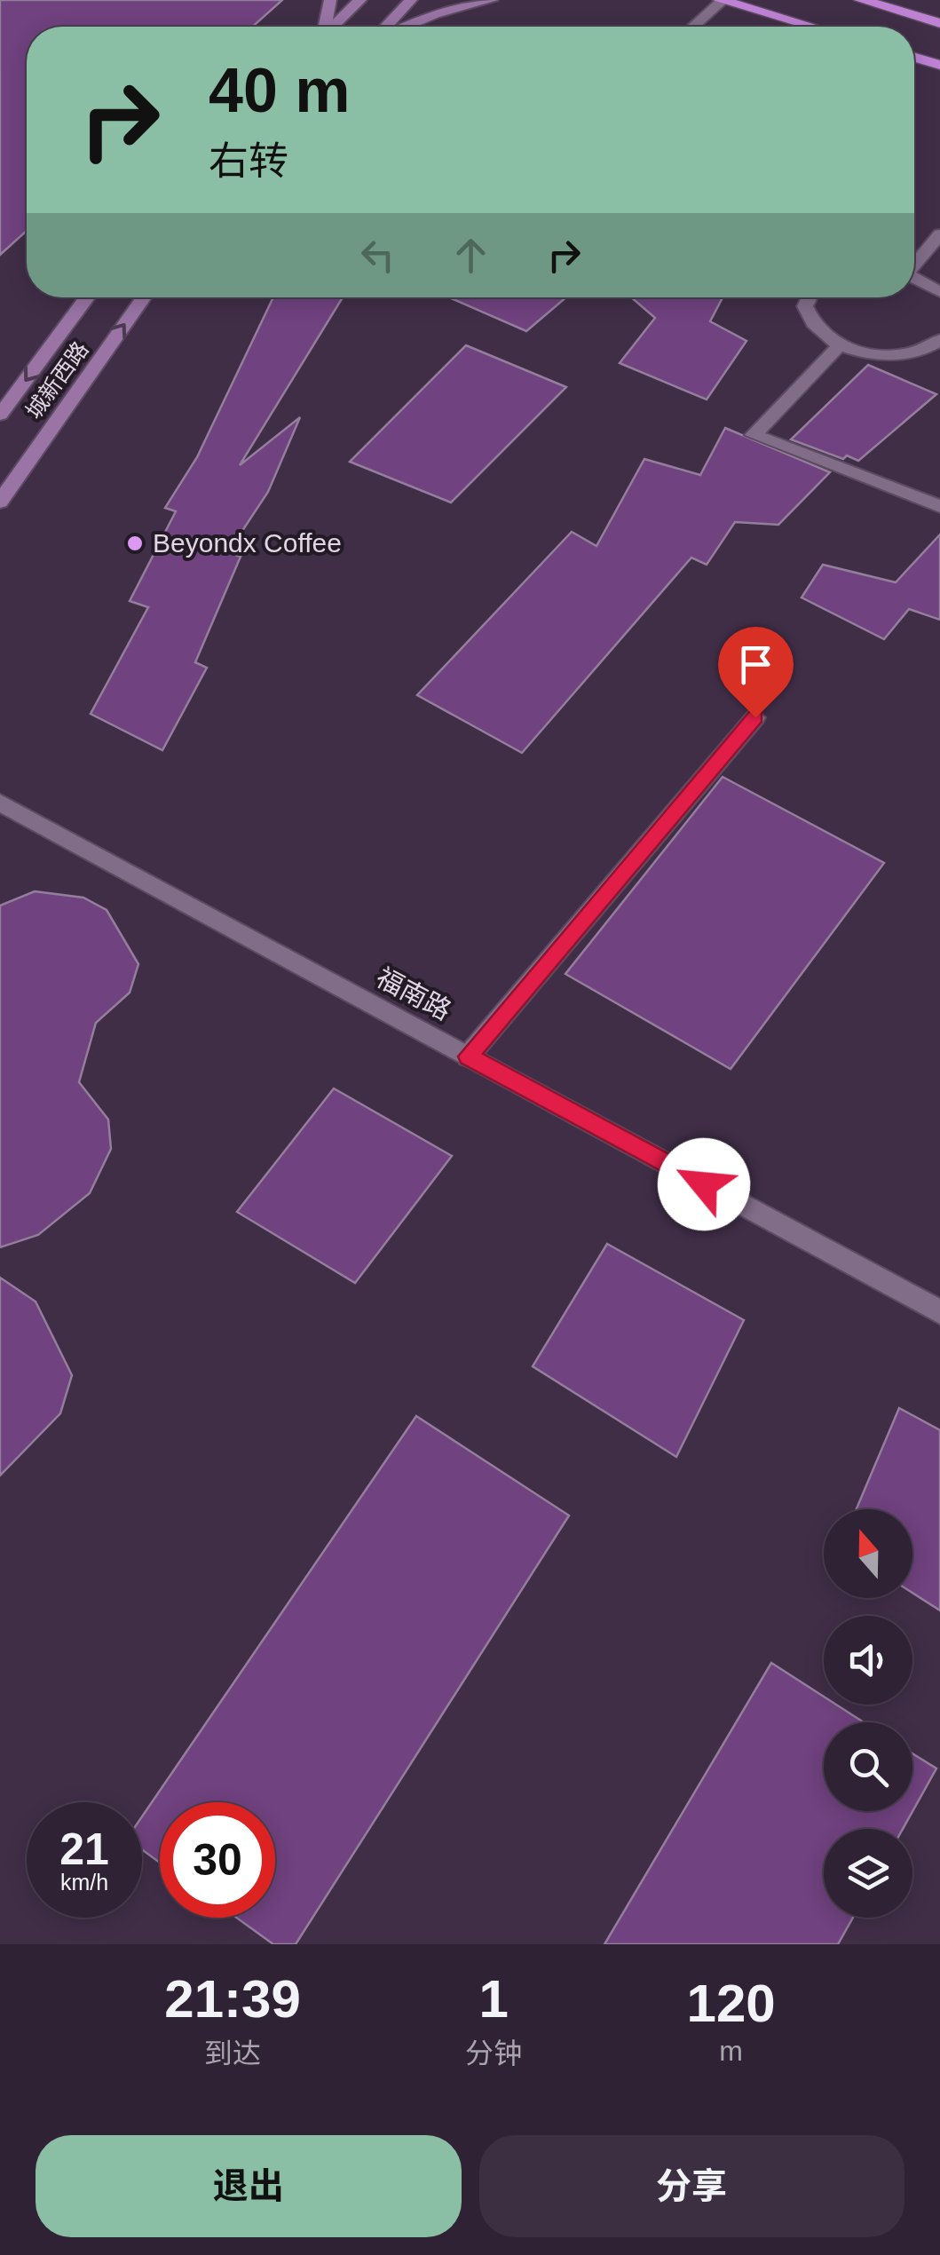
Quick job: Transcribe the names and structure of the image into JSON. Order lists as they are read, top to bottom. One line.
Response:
{"streets":{"main road":["城新西路"],"street":["福南路"]},"places":["Beyondx Coffee"],"north":"top","page":{"turn":["40 m","右转"],"speed":"21 km/h","limit":"30","eta":["21:39","到达","1","分钟","120","m"],"buttons":["退出","分享"]}}
